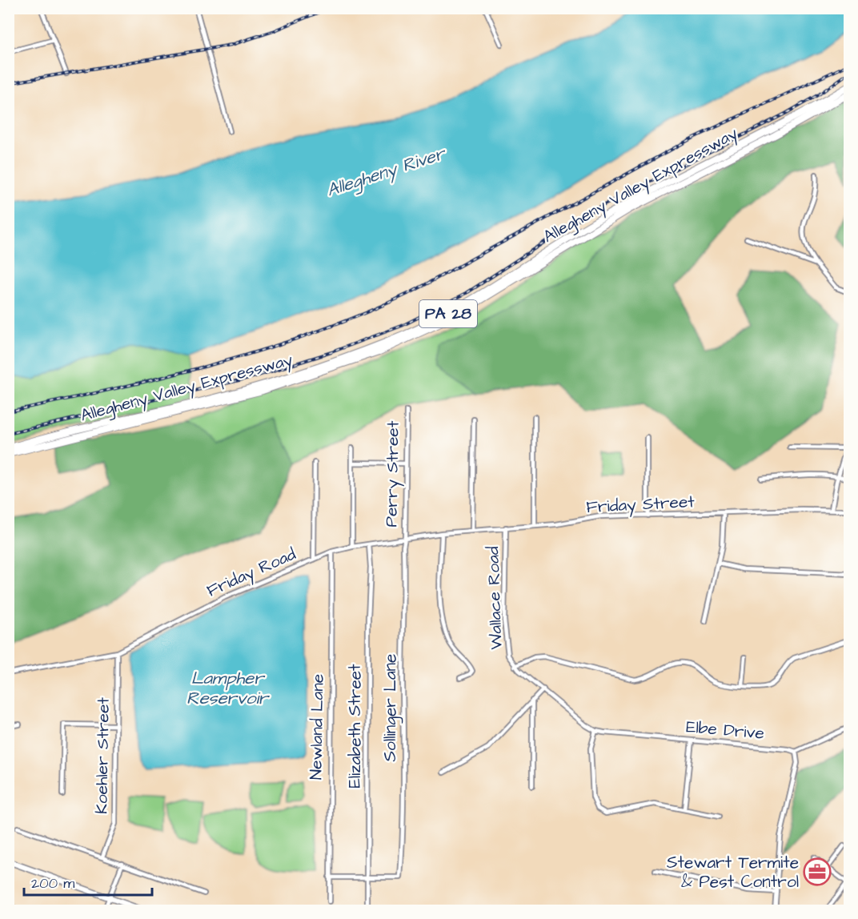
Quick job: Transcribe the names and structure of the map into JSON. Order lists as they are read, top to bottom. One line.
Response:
{"streets":{"highway":["Allegheny Valley Expressway","PA 28"],"street":["Perry Street","Friday Street","Friday Road","Wallace Road","Sollinger Lane","Elizabeth Street","Newland Lane","Elbe Drive","Koehler Street"]},"crossings":[["Perry Street","Friday Street"],["Perry Street","Friday Road"],["Perry Street","Sollinger Lane"],["Friday Street","Friday Road"],["Friday Street","Wallace Road"],["Friday Street","Sollinger Lane"],["Friday Road","Sollinger Lane"],["Friday Road","Elizabeth Street"],["Friday Road","Newland Lane"],["Friday Road","Koehler Street"],["Sollinger Lane","Elizabeth Street"]],"water":["Allegheny River","Lampher Reservoir"],"places":{"office":["Stewart Termite & Pest Control"]},"scale_bar":"200 m"}
